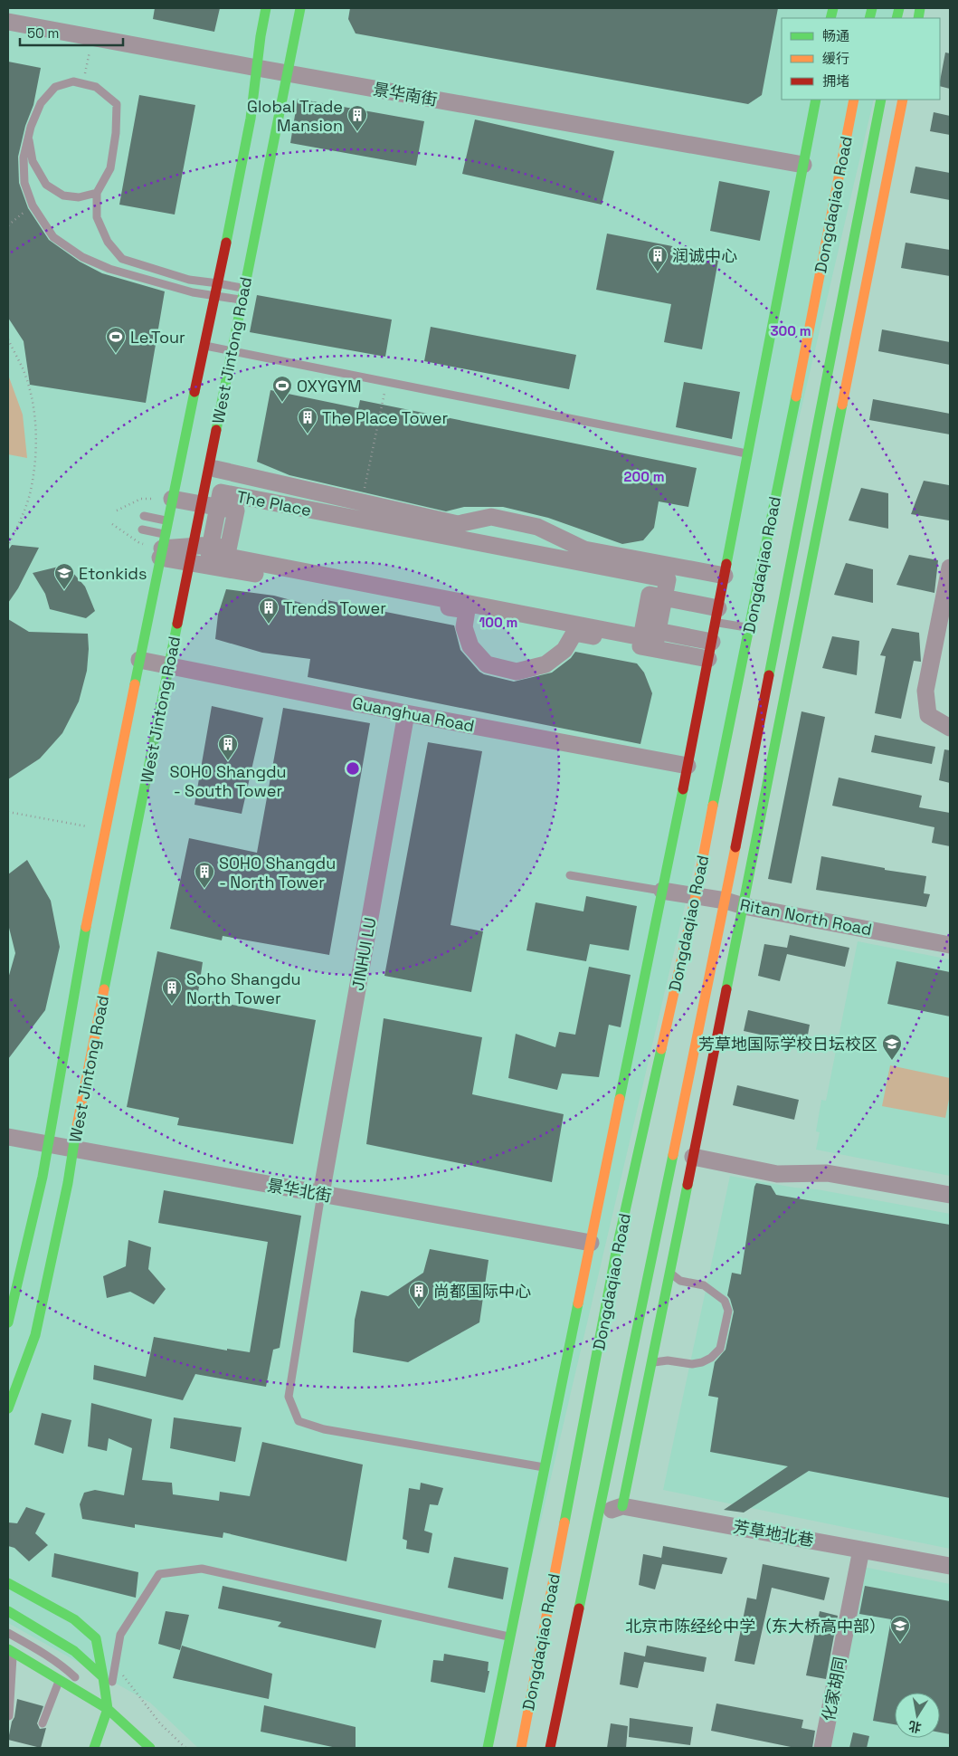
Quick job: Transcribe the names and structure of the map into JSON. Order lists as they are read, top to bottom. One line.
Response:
{"streets":{"main road":["Dongdaqiao Road","West Jintong Road"],"street":["景华南街","The Place","Guanghua Road","Ritan North Road","JINHUI LU","景华北街","芳草地北巷","化家胡同"]},"crossings":[["景华南街","West Jintong Road"],["Dongdaqiao Road","Ritan North Road"],["West Jintong Road","Guanghua Road"],["West Jintong Road","景华北街"],["Guanghua Road","JINHUI LU"],["JINHUI LU","景华北街"],["芳草地北巷","化家胡同"]],"places":{"building":["Global Trade Mansion","润诚中心","The Place Tower","Trends Tower","SOHO Shangdu - South Tower","SOHO Shangdu - North Tower","Soho Shangdu North Tower","尚都国际中心"],"sports":["Le.Tour","OXYGYM"],"school or university":["Etonkids","芳草地国际学校日坛校区","北京市陈经纶中学（东大桥高中部）"]},"legend":["畅通","缓行","拥堵"],"scale_bar":"50 m","north":"bottom","rings":["300 m","200 m","100 m"]}
